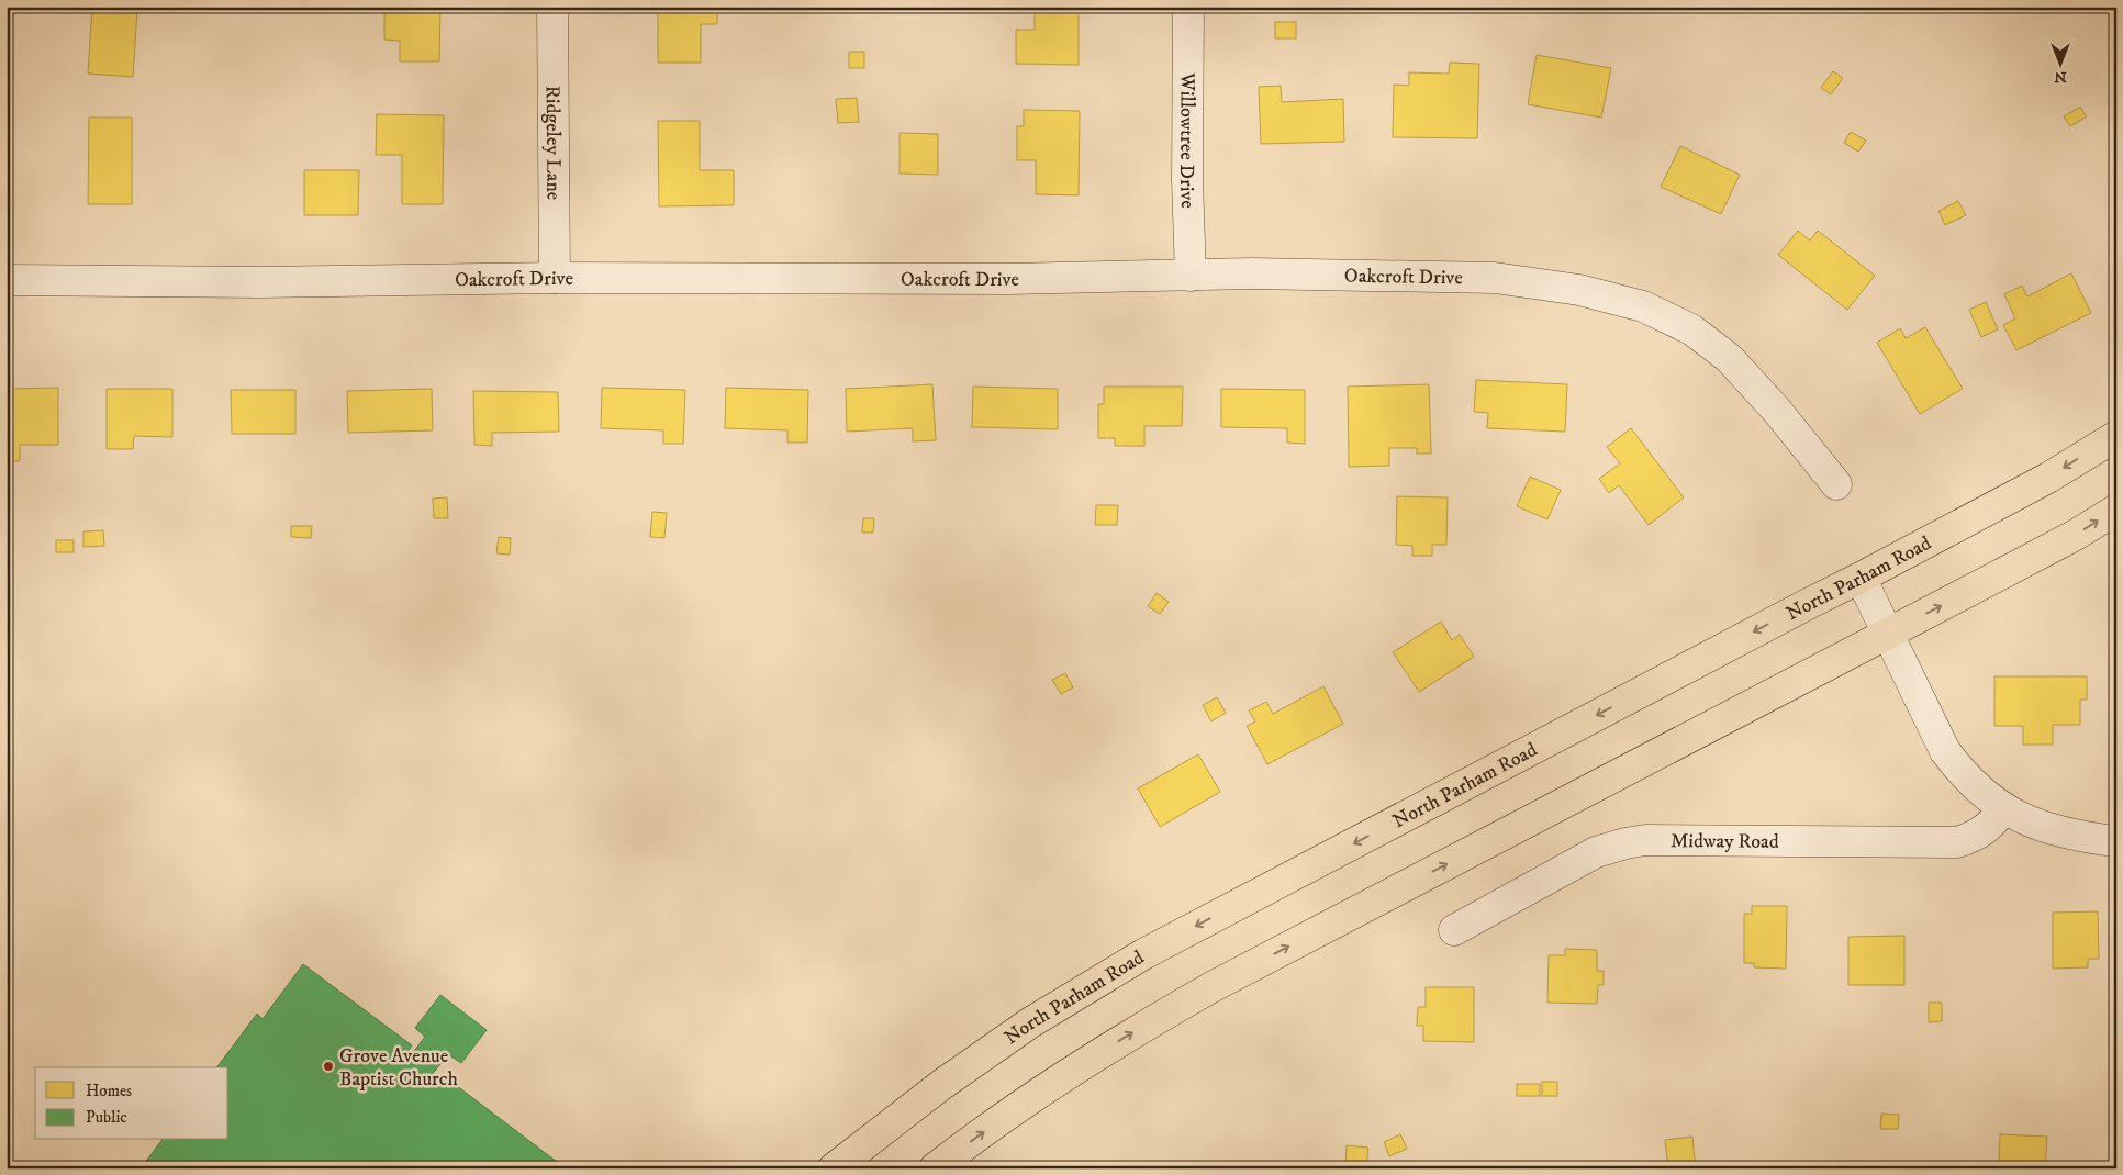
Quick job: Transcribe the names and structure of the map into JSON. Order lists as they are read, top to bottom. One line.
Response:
{"streets":{"highway":["North Parham Road"],"street":["Willowtree Drive","Ridgeley Lane","Oakcroft Drive","Midway Road"]},"crossings":[["Willowtree Drive","Oakcroft Drive"],["Ridgeley Lane","Oakcroft Drive"]],"places":["Grove Avenue Baptist Church"],"legend":["Homes","Public"],"north":"bottom"}
